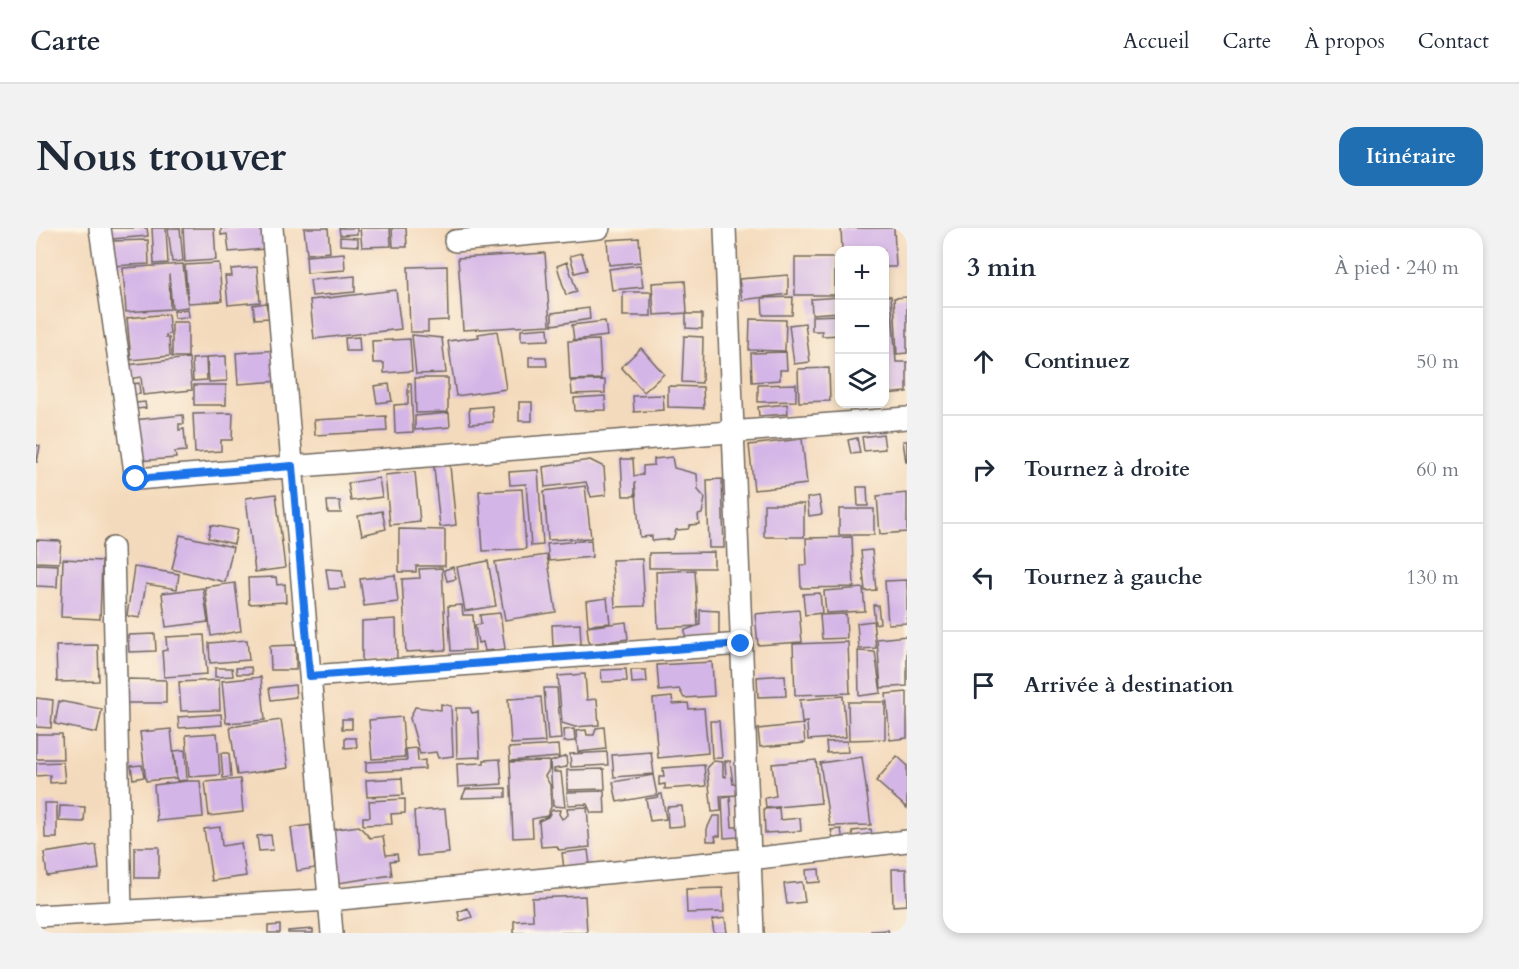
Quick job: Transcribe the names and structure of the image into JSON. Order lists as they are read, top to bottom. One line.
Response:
{"page":{"header":"Carte","nav":["Accueil","Carte","À propos","Contact"],"buttons":"Itinéraire","title":"Nous trouver","heading":["3 min","À pied · 240 m"],"map_buttons":["+","−"],"list":[["Continuez","50 m"],["Tournez à droite","60 m"],["Tournez à gauche","130 m"],"Arrivée à destination"]}}
